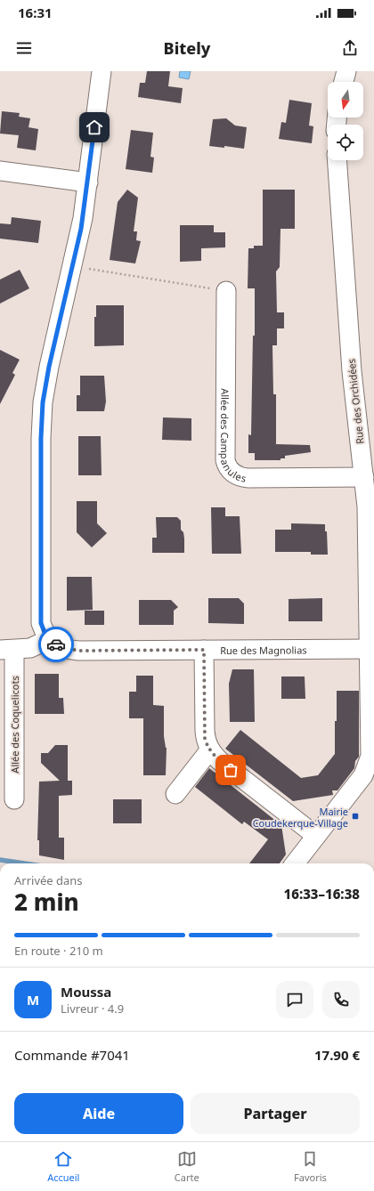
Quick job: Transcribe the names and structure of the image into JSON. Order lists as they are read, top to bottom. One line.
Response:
{"streets":{"street":["Rue des Orchidées","Allée des Campanules","Rue des Magnolias","Allée des Coquelicots"]},"crossings":[["Rue des Orchidées","Allée des Campanules"],["Rue des Orchidées","Rue des Magnolias"]],"places":{"transit":["Mairie Coudekerque-Village"]},"north":"bottom","page":{"status":"16:31","header":"Bitely","heading":["2 min","Arrivée dans","16:33–16:38"],"panel":["Moussa","Livreur · 4.9","Commande #7041","17.90 €"],"bar":"En route · 210 m","round":"M","buttons":["Aide","Partager"],"tabs":["Accueil","Carte","Favoris"]}}
